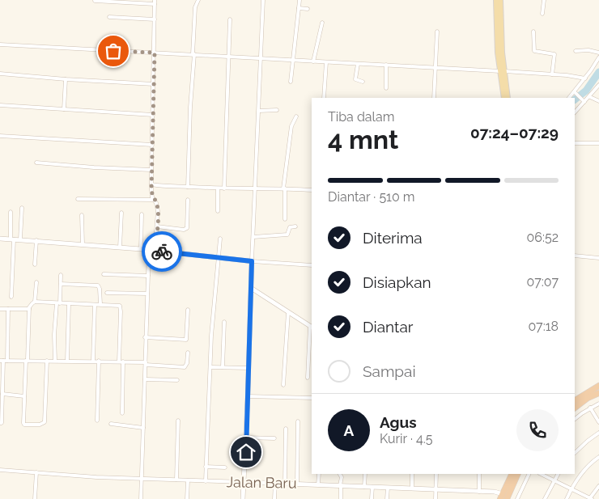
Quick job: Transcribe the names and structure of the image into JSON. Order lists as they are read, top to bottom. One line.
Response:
{"streets":{"street":["Jalan Baru"]},"page":{"heading":["4 mnt","Tiba dalam","07:24–07:29"],"panel":["Agus","Kurir · 4.5"],"bar":"Diantar · 510 m","list":[["Diterima","06:52"],["Disiapkan","07:07"],["Diantar","07:18"],"Sampai"],"round":"A"}}
